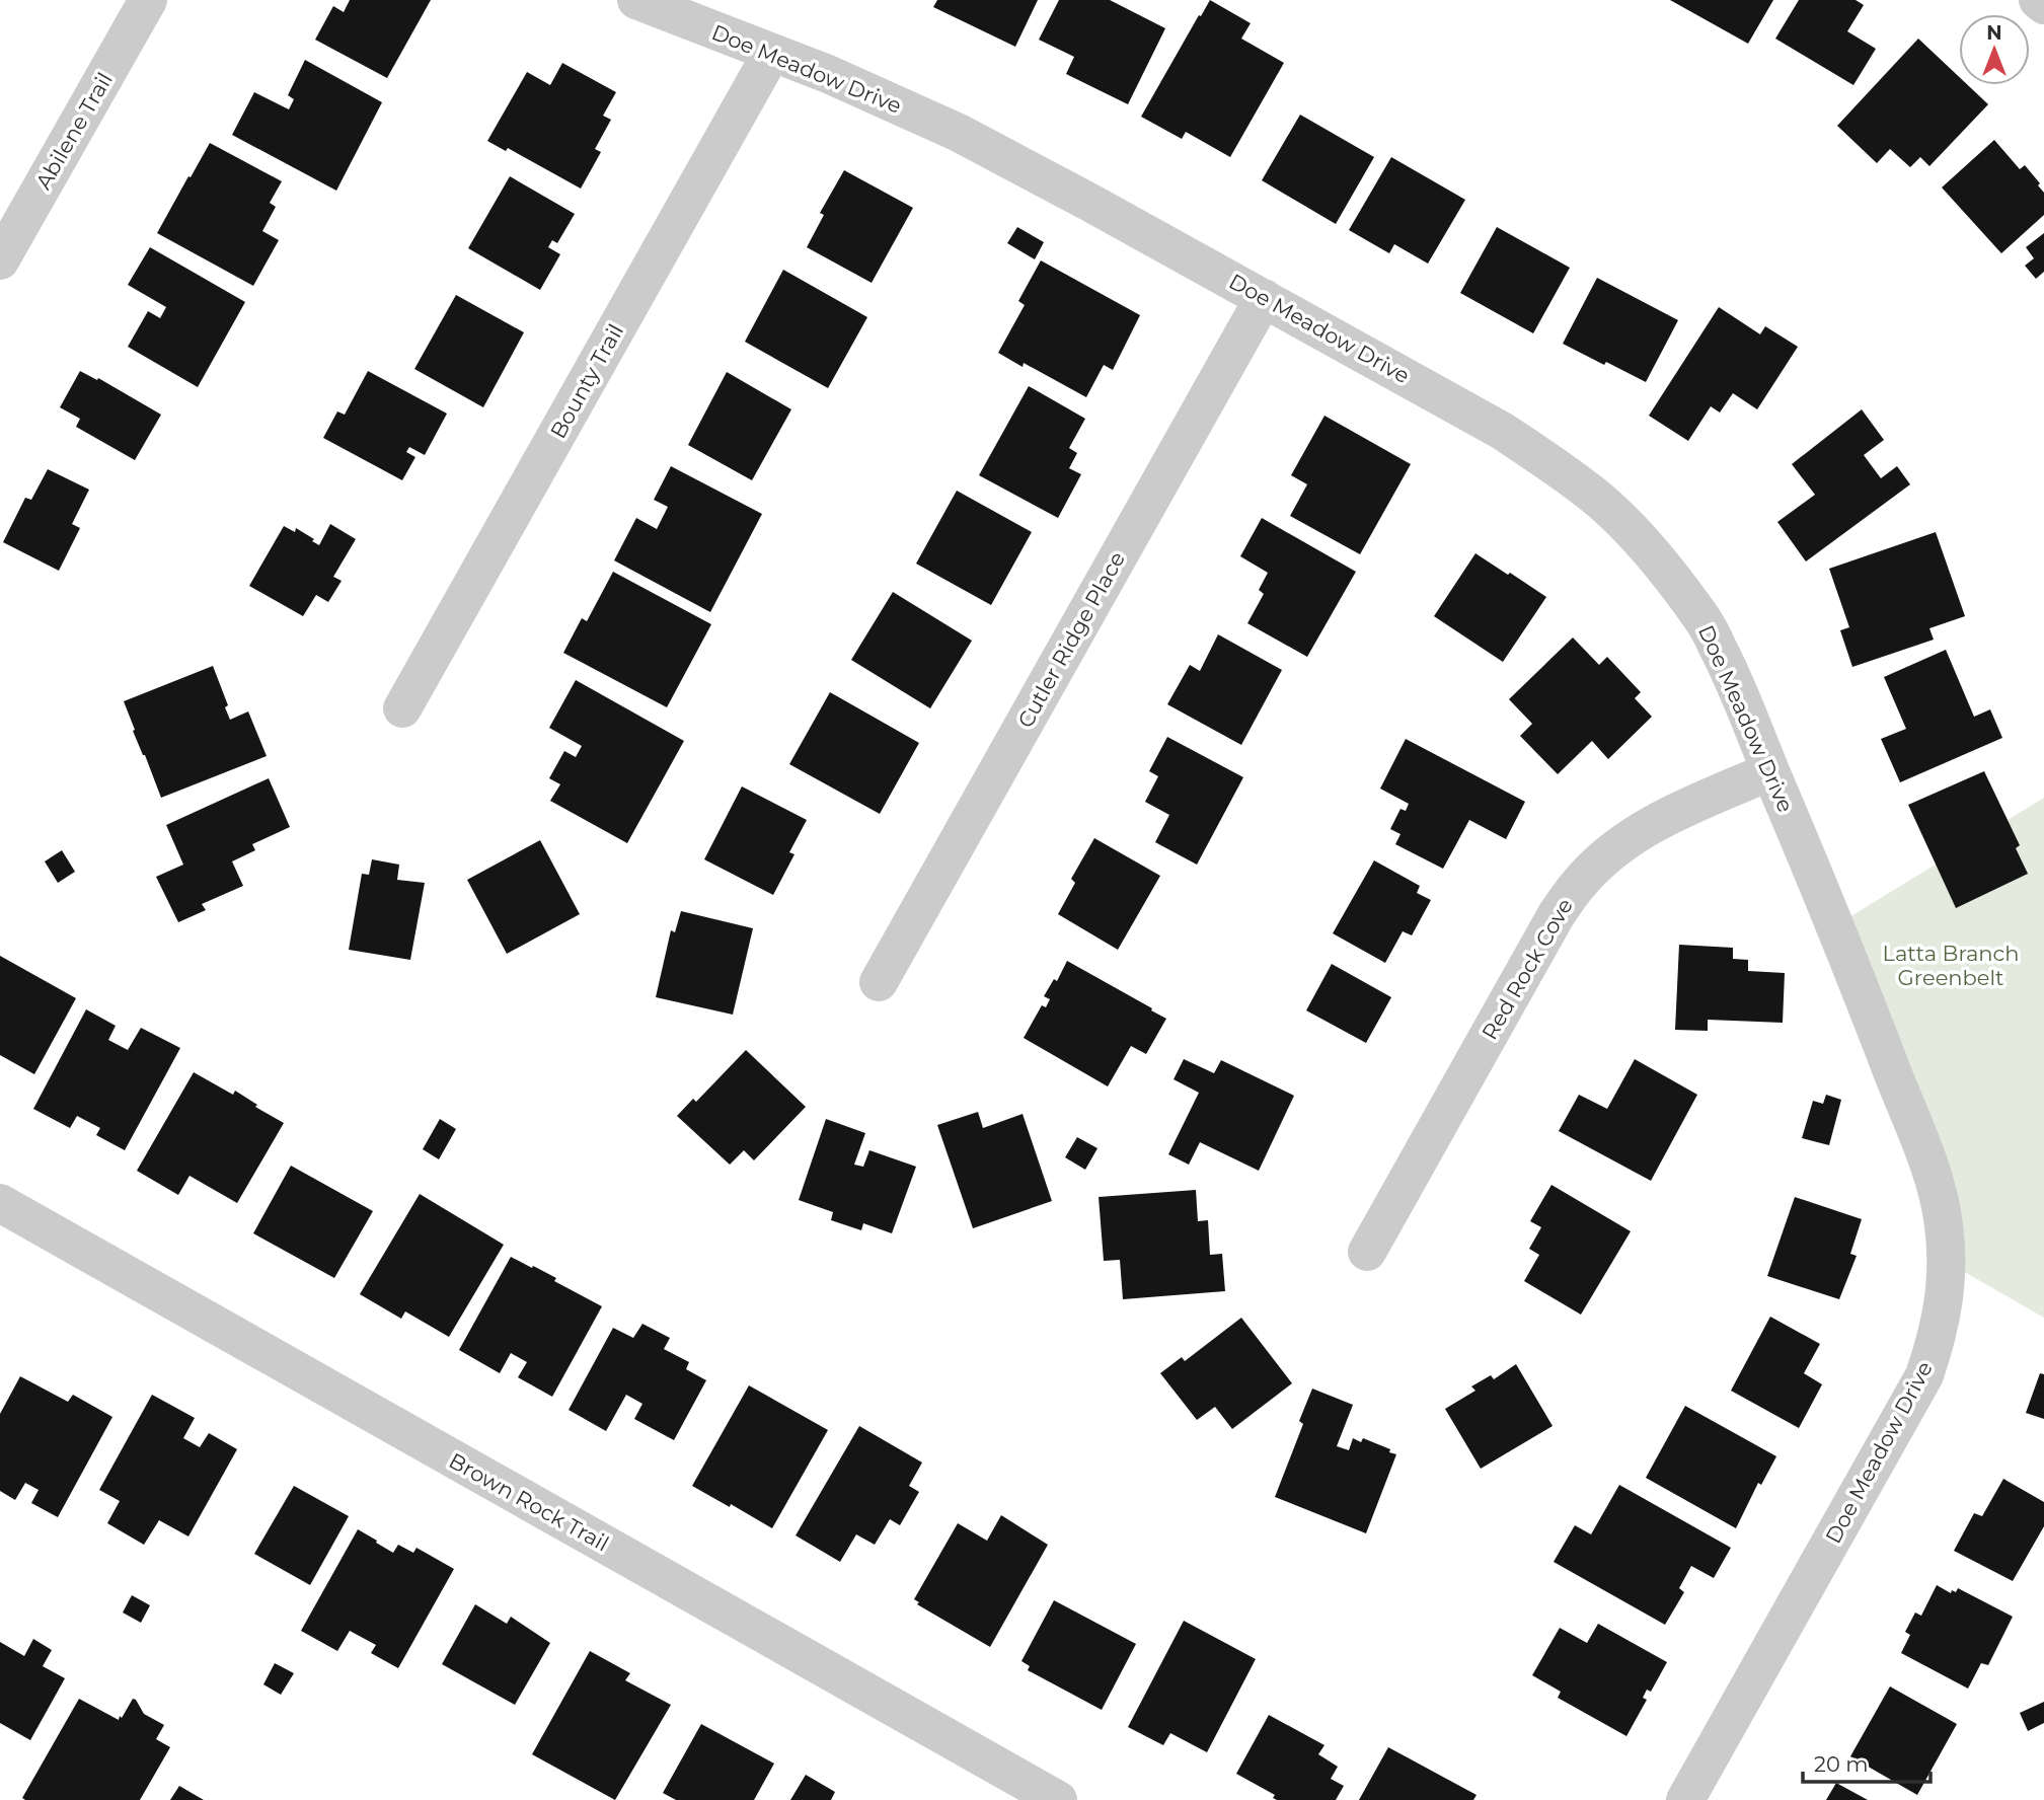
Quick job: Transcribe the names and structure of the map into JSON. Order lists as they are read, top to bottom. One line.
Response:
{"streets":{"street":["Doe Meadow Drive","Abilene Trail","Bounty Trail","Cutler Ridge Place","Red Rock Cove","Brown Rock Trail"]},"crossings":[["Doe Meadow Drive","Bounty Trail"],["Doe Meadow Drive","Cutler Ridge Place"],["Doe Meadow Drive","Red Rock Cove"]],"parks":["Latta Branch Greenbelt"],"scale_bar":"20 m","north":"top"}
